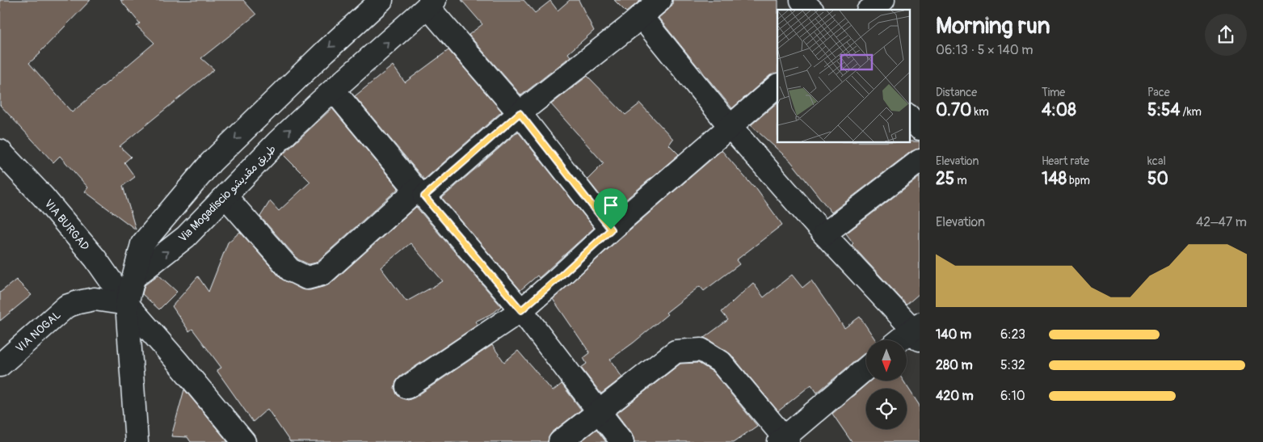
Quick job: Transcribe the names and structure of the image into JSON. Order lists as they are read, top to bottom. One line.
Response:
{"streets":{"main road":["Via Mogadiscio طريق مقديشو","VIA BURGAD","VIA NOGAL"]},"crossings":[["VIA BURGAD","VIA NOGAL"]],"north":"bottom","page":{"heading":["Morning run","06:13 · 5 × 140 m"],"stats":[["Distance","0.70 km"],["Time","4:08"],["Pace","5:54 /km"],["Elevation","25 m"],["Heart rate","148 bpm"],["kcal","50"]],"chart":["Elevation","42–47 m"],"list":[{"name":"140 m","note":"6:23"},{"name":"280 m","note":"5:32"},{"name":"420 m","note":"6:10"}]}}
